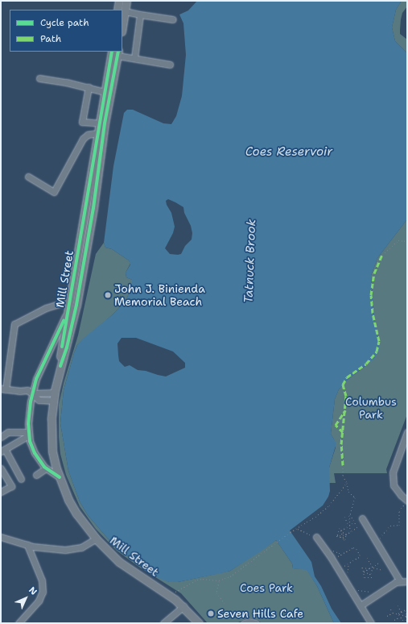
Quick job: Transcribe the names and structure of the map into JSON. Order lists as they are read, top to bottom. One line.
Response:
{"streets":{"main road":["Mill Street"]},"water":["Coes Reservoir","Tatnuck Brook"],"parks":["Columbus Park","Coes Park"],"places":["John J. Binienda Memorial Beach","Seven Hills Cafe"],"legend":["Cycle path","Path"],"north":"top right"}
